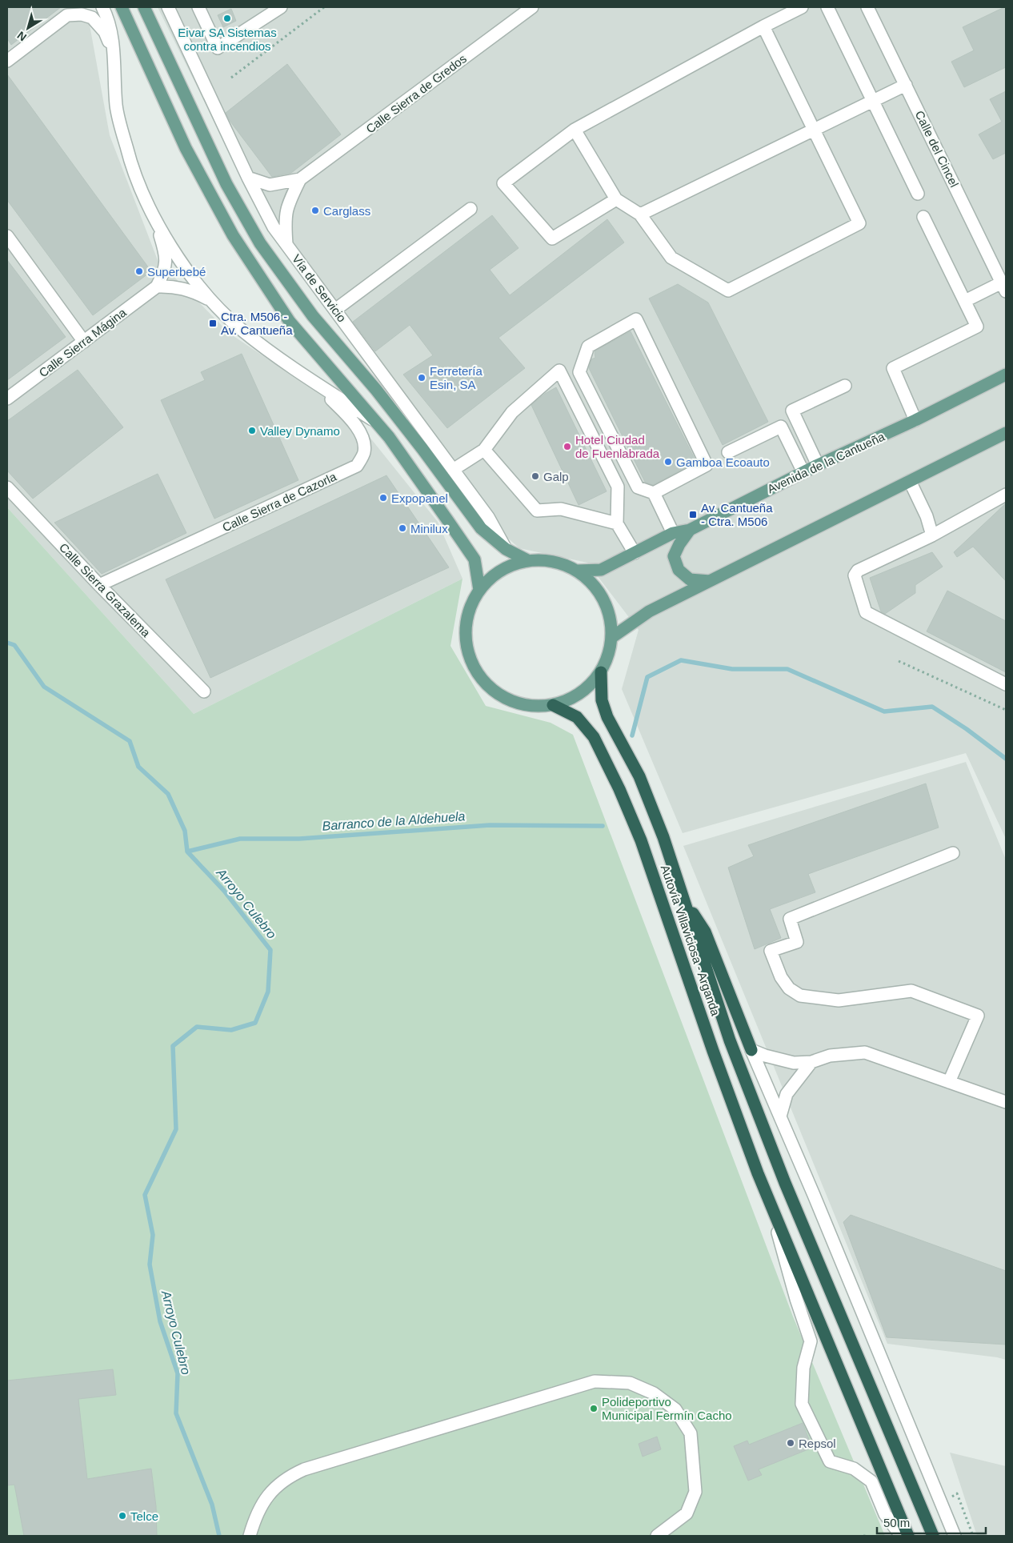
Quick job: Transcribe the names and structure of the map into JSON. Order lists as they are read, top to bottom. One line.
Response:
{"streets":{"highway":["Autovía Villaviciosa - Arganda"],"main road":["Avenida de la Cantueña"],"street":["Calle Sierra de Gredos","Calle del Cincel","Vía de Servicio","Calle Sierra Mágina","Calle Sierra de Cazorla","Calle Sierra Grazalema"]},"crossings":[["Calle Sierra de Gredos","Vía de Servicio"],["Calle Sierra de Cazorla","Calle Sierra Grazalema"]],"water":["Barranco de la Aldehuela","Arroyo Culebro"],"places":{"other":["Eivar SA Sistemas contra incendios","Carglass","Superbebé","Ferretería Esin, SA","Valley Dynamo","Hotel Ciudad de Fuenlabrada","Gamboa Ecoauto","Galp","Expopanel","Minilux","Polideportivo Municipal Fermín Cacho","Repsol","Telce"],"transit":["Ctra. M506 - Av. Cantueña","Av. Cantueña - Ctra. M506"]},"scale_bar":"50 m","north":"bottom left"}
